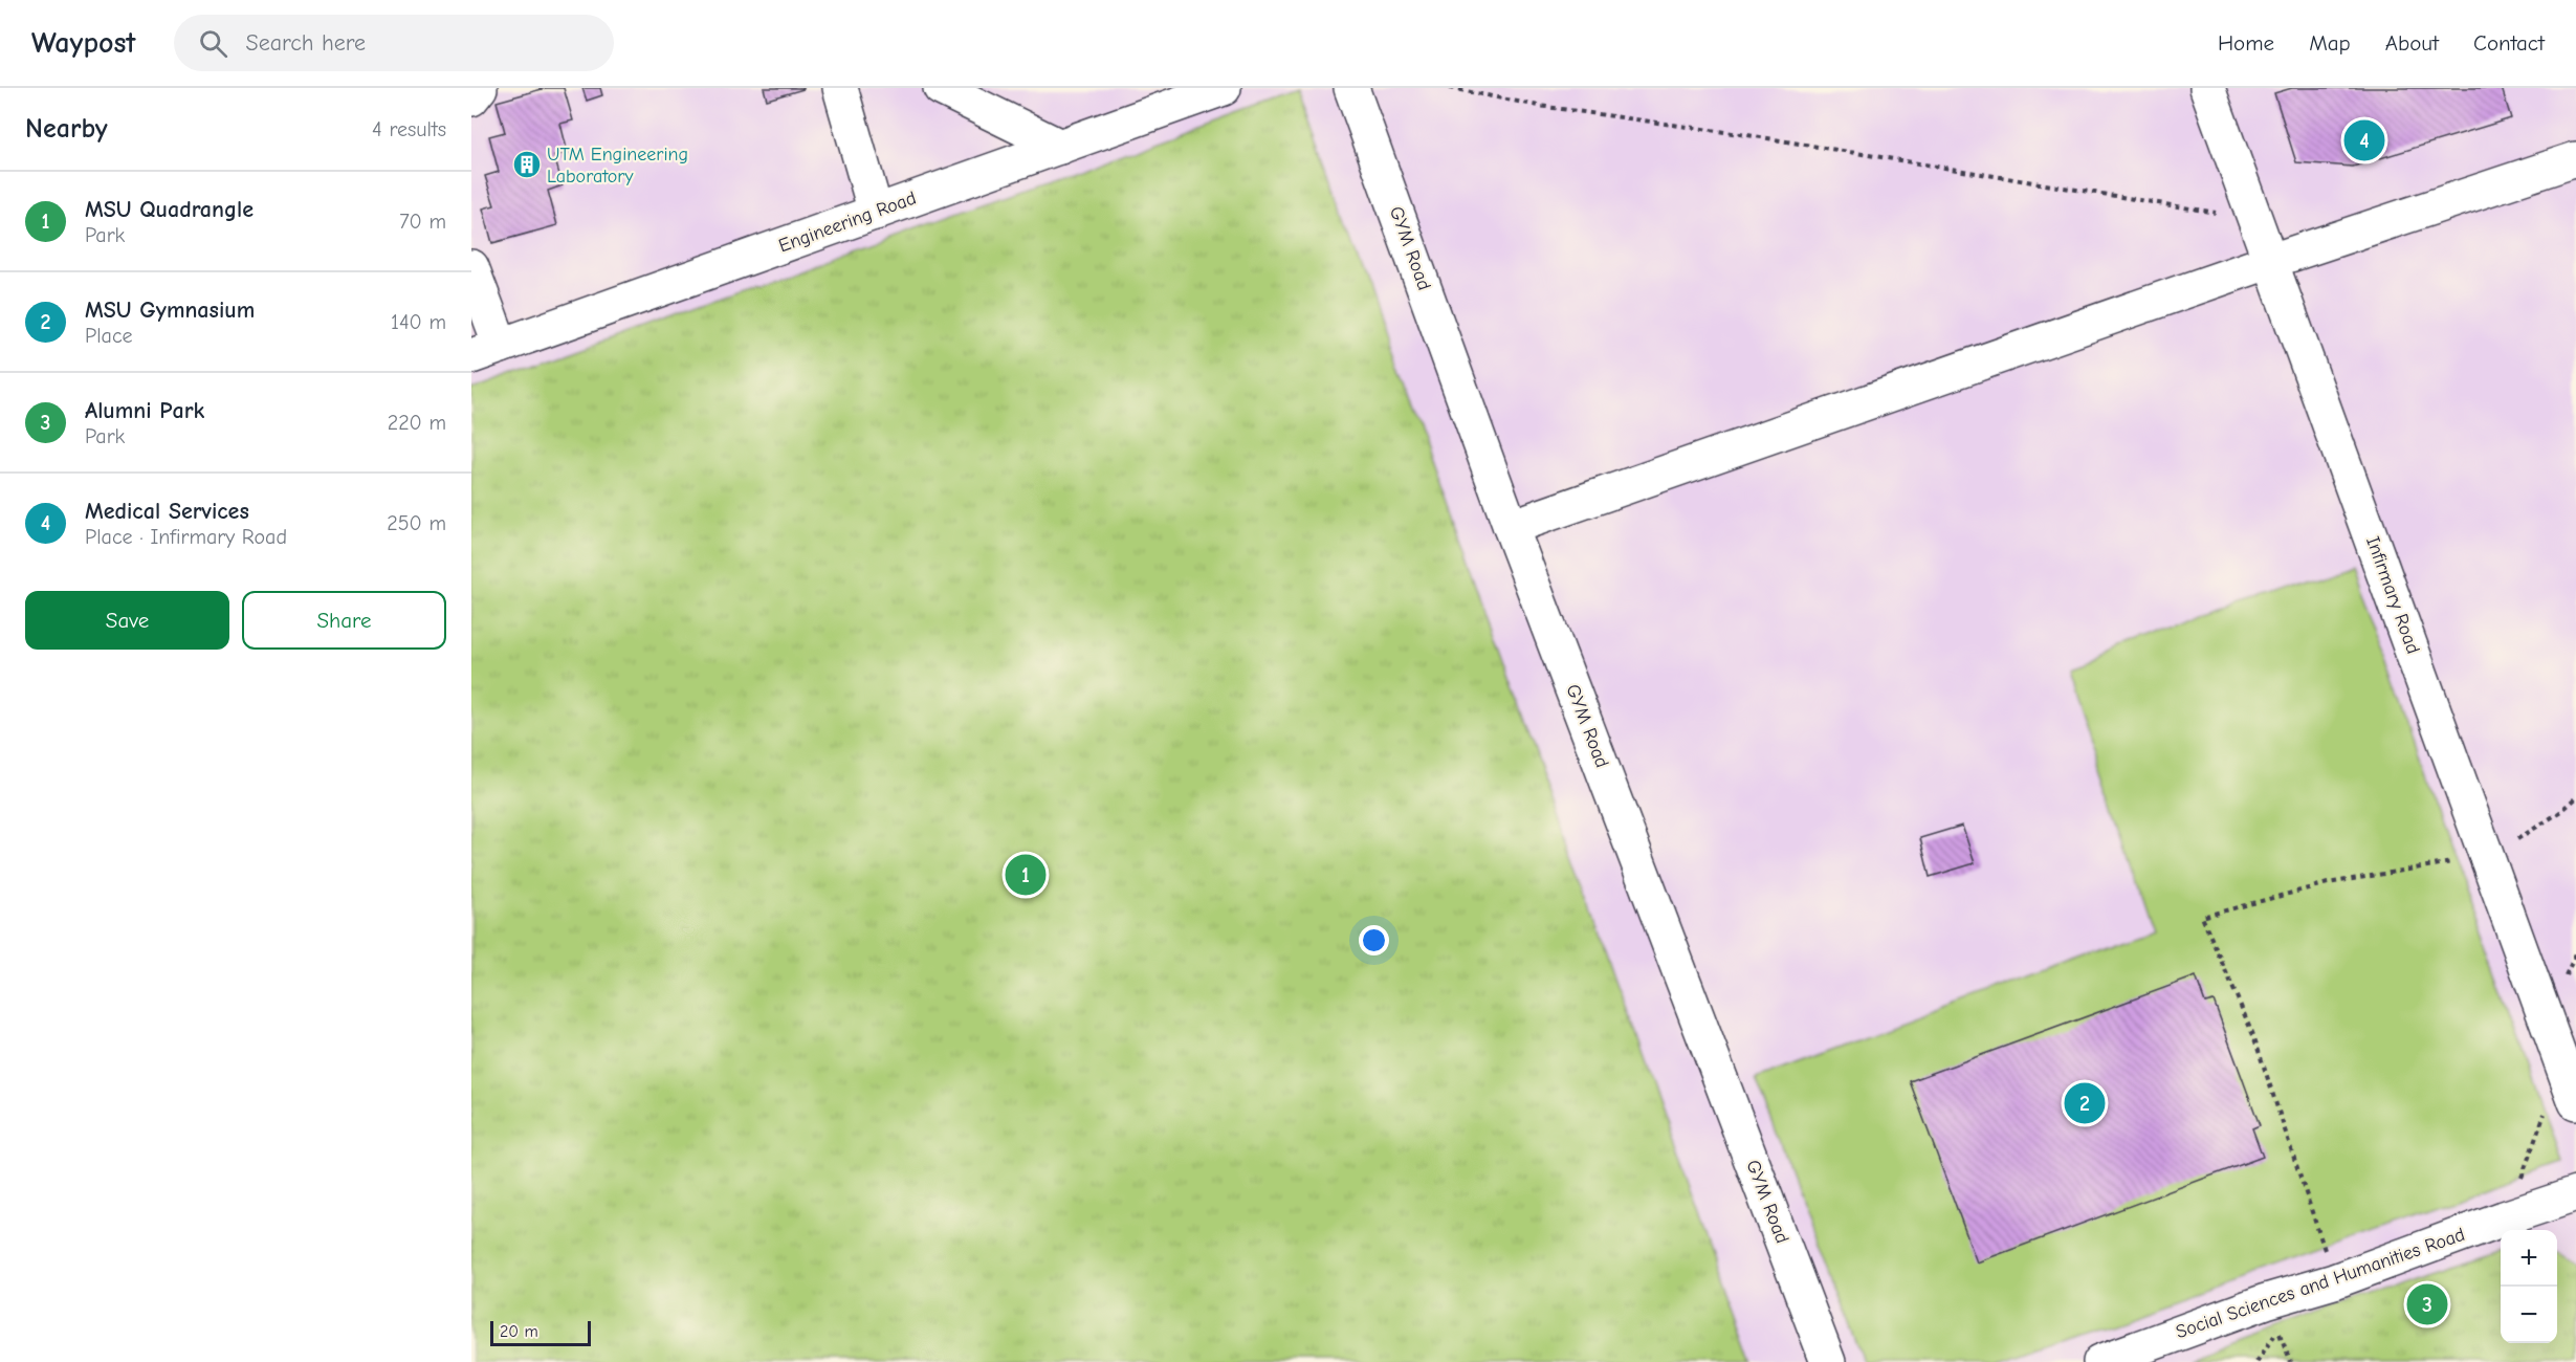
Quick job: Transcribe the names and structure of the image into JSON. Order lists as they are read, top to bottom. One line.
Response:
{"streets":{"street":["Engineering Road","GYM Road","Infirmary Road","Social Sciences and Humanities Road"]},"places":{"building":["UTM Engineering Laboratory"]},"scale_bar":"20 m","page":{"header":"Waypost","search":"Search here","nav":["Home","Map","About","Contact"],"heading":["Nearby","4 results"],"pins":["4","1","2","3"],"list":[{"mark":"1","name":"MSU Quadrangle","note":"Park","value":"70 m"},{"mark":"2","name":"MSU Gymnasium","note":"Place","value":"140 m"},{"mark":"3","name":"Alumni Park","note":"Park","value":"220 m"},{"mark":"4","name":"Medical Services","note":"Place · Infirmary Road","value":"250 m"}],"buttons":["Save","Share"],"map_buttons":["+","−"],"scale":"20 m"}}
